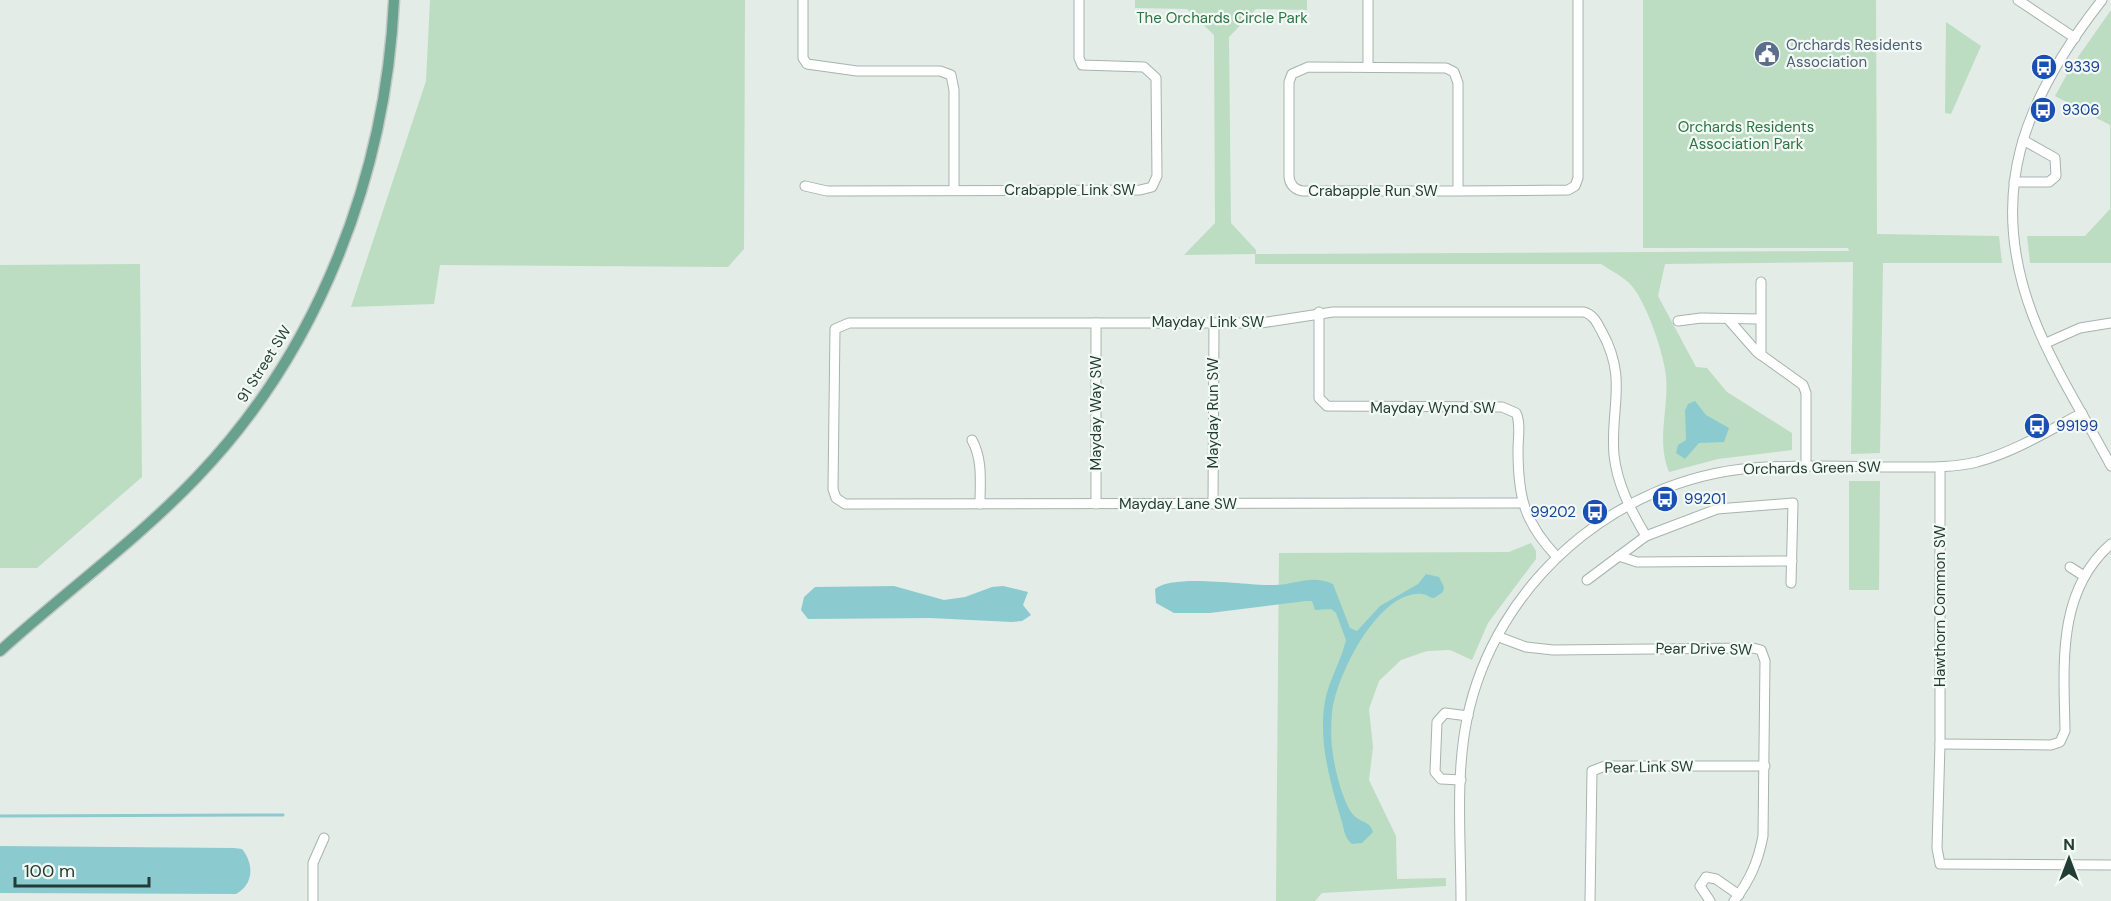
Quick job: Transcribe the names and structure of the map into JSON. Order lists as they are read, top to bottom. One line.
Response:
{"streets":{"main road":["91 Street SW"],"street":["Crabapple Link SW","Crabapple Run SW","Mayday Link SW","Mayday Wynd SW","Mayday Way SW","Mayday Run SW","Orchards Green SW","Mayday Lane SW","Hawthorn Common SW","Pear Drive SW","Pear Link SW"]},"crossings":[["Mayday Link SW","Mayday Wynd SW"],["Mayday Link SW","Mayday Way SW"],["Mayday Link SW","Mayday Run SW"],["Mayday Link SW","Orchards Green SW"],["Mayday Link SW","Mayday Lane SW"],["Mayday Wynd SW","Orchards Green SW"],["Mayday Wynd SW","Mayday Lane SW"],["Mayday Way SW","Mayday Lane SW"],["Mayday Run SW","Mayday Lane SW"],["Orchards Green SW","Hawthorn Common SW"],["Orchards Green SW","Pear Drive SW"],["Pear Drive SW","Pear Link SW"]],"parks":["The Orchards Circle Park","Orchards Residents Association Park"],"places":{"public building":["Orchards Residents Association"],"bus stop":["9339","9306","99199","99201","99202"]},"scale_bar":"100 m","north":"top"}
